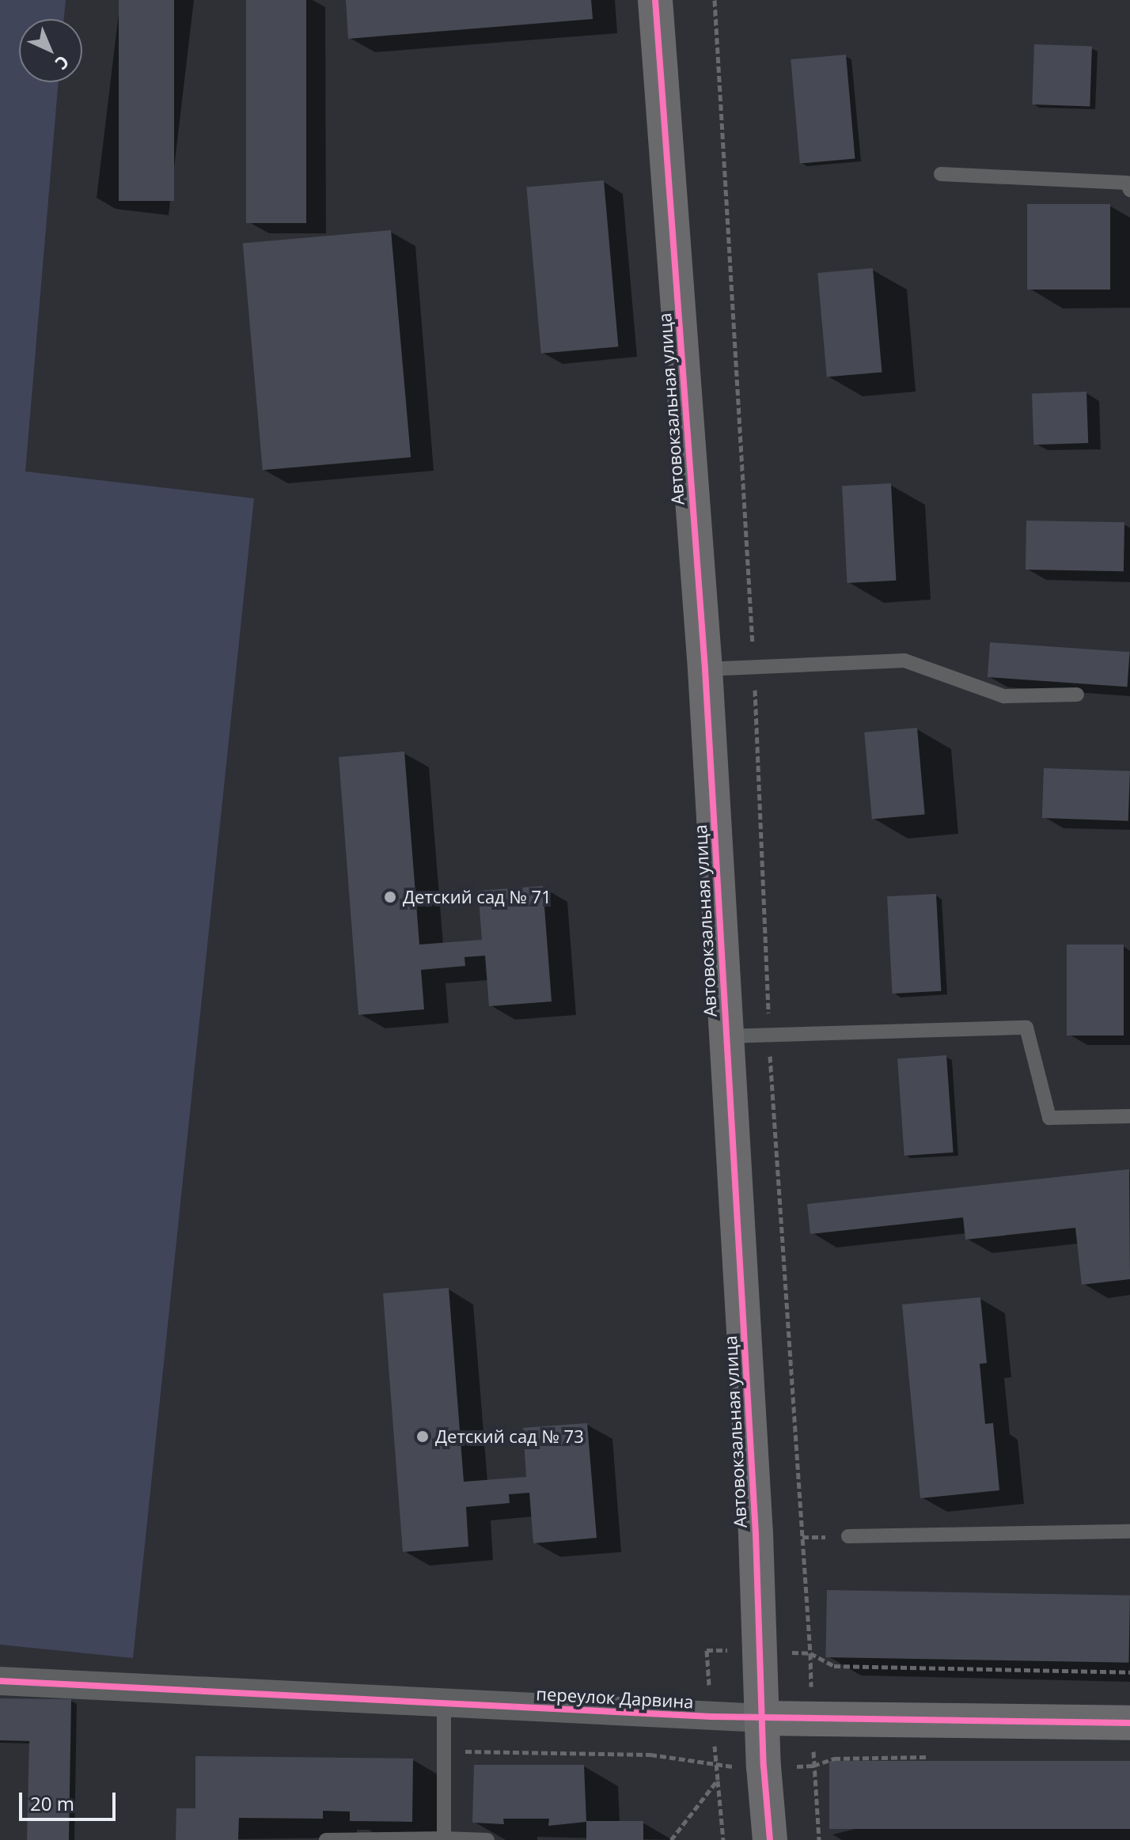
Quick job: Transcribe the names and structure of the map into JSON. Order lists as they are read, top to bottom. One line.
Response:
{"streets":{"street":["Автовокзальная улица","переулок Дарвина"]},"crossings":[["Автовокзальная улица","переулок Дарвина"]],"places":["Детский сад № 71","Детский сад № 73"],"scale_bar":"20 m","north":"bottom right"}
